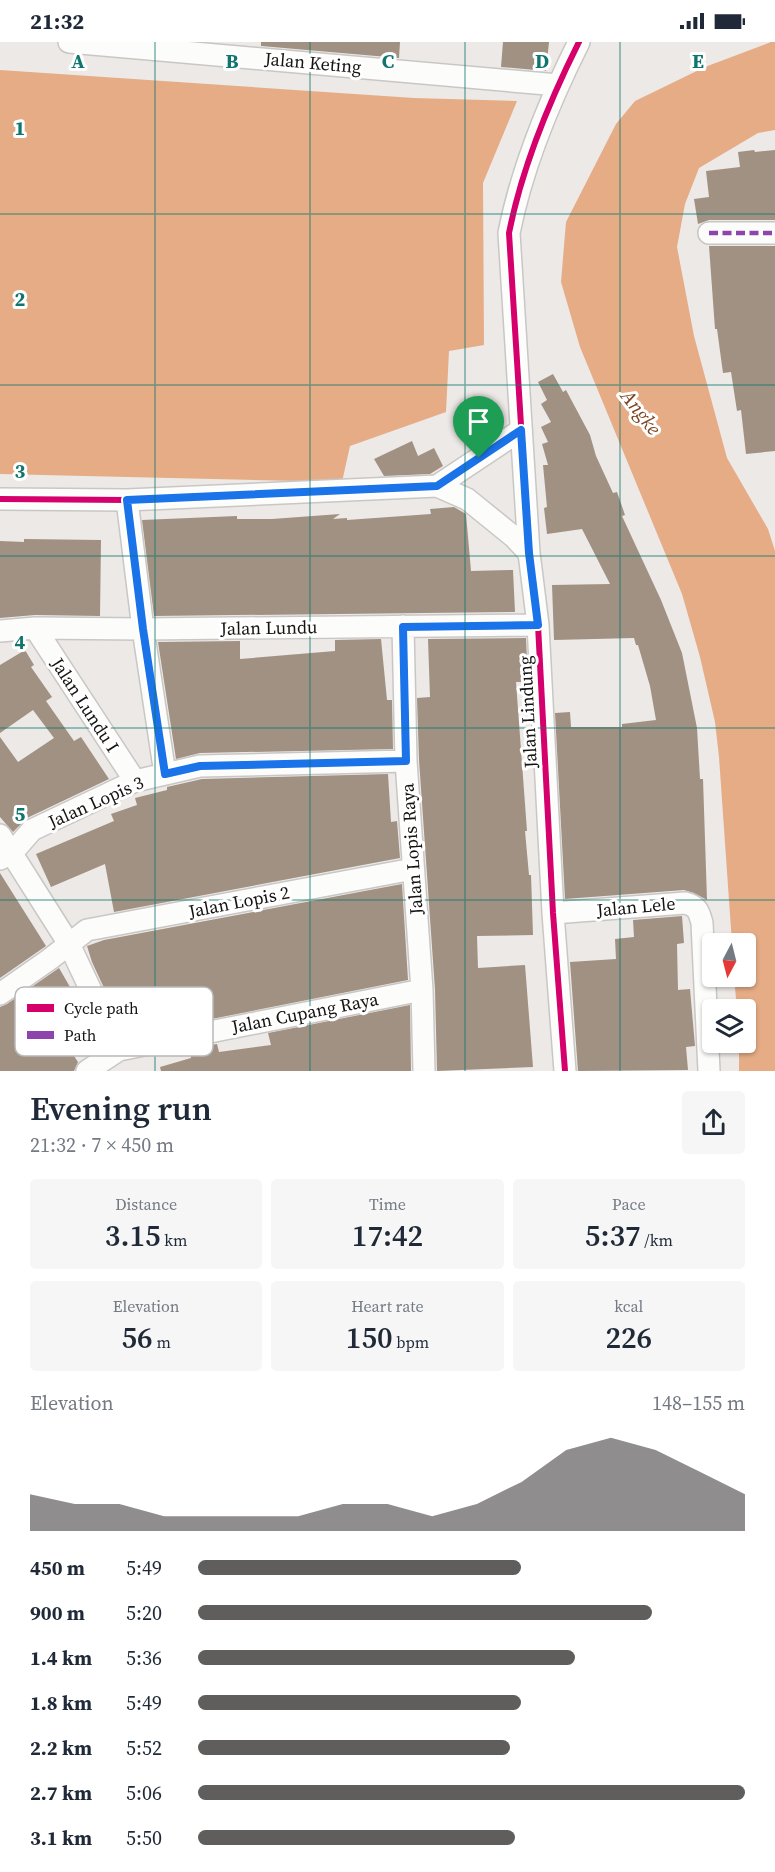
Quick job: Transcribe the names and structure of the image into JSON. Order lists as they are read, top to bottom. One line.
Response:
{"streets":{"street":["Jalan Keting","Jalan Lundu","Jalan Lundu I","Jalan Lindung","Jalan Lopis 3","Jalan Lopis Raya","Jalan Lopis 2","Jalan Lele","Jalan Cupang Raya"]},"crossings":[["Jalan Keting","Jalan Lindung"],["Jalan Lundu","Jalan Lundu I"],["Jalan Lundu","Jalan Lindung"],["Jalan Lundu","Jalan Lopis Raya"],["Jalan Lundu I","Jalan Lopis 3"],["Jalan Lindung","Jalan Lele"],["Jalan Lopis 3","Jalan Lopis Raya"],["Jalan Lopis Raya","Jalan Lopis 2"],["Jalan Lopis Raya","Jalan Cupang Raya"]],"water":["Angke"],"legend":["Cycle path","Path"],"north":"bottom","page":{"status":"21:32","heading":["Evening run","21:32 · 7 × 450 m"],"stats":[["Distance","3.15 km"],["Time","17:42"],["Pace","5:37 /km"],["Elevation","56 m"],["Heart rate","150 bpm"],["kcal","226"]],"chart":["Elevation","148–155 m"],"list":[{"name":"450 m","note":"5:49"},{"name":"900 m","note":"5:20"},{"name":"1.4 km","note":"5:36"},{"name":"1.8 km","note":"5:49"},{"name":"2.2 km","note":"5:52"},{"name":"2.7 km","note":"5:06"},{"name":"3.1 km","note":"5:50"}]},"grid":{"columns":["A","B","C","D","E"],"rows":["1","2","3","4","5"]}}
